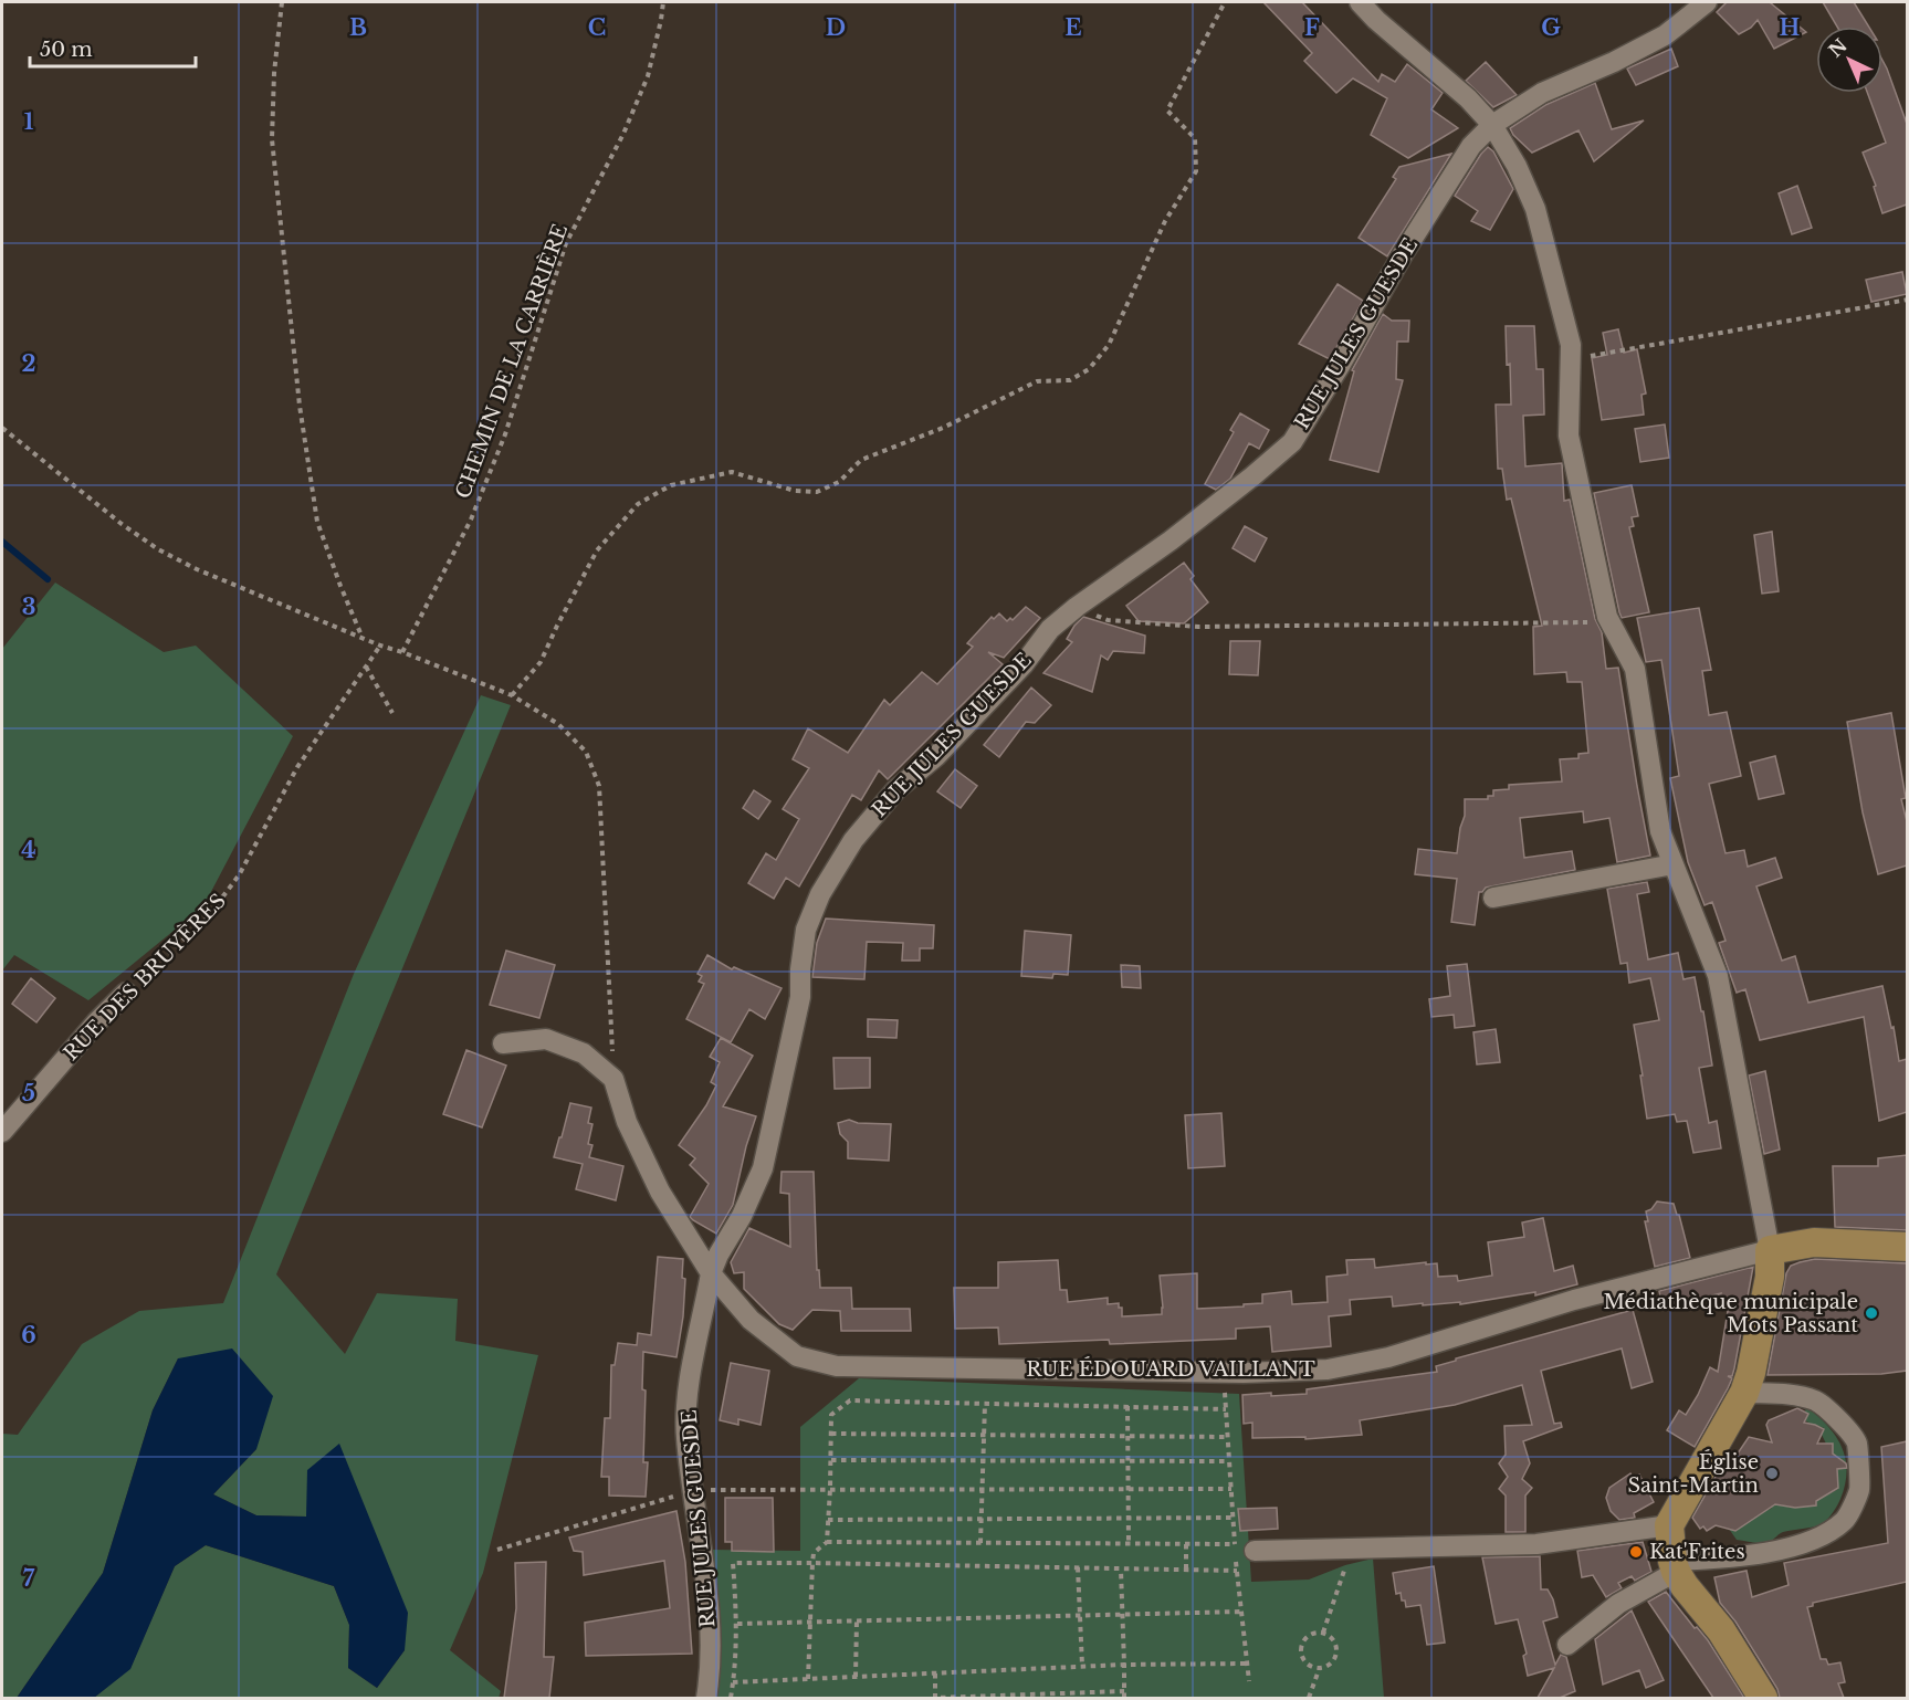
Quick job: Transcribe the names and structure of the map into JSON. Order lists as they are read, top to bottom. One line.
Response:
{"streets":{"street":["RUE JULES GUESDE","RUE DES BRUYÈRES","RUE ÉDOUARD VAILLANT"],"path":["CHEMIN DE LA CARRIÈRE"]},"crossings":[["RUE JULES GUESDE","RUE ÉDOUARD VAILLANT"]],"places":["Médiathèque municipale Mots Passant","Église Saint-Martin","Kat'Frites"],"scale_bar":"50 m","north":"top left","grid":{"columns":["B","C","D","E","F","G","H"],"rows":["1","2","3","4","5","6","7"]}}
